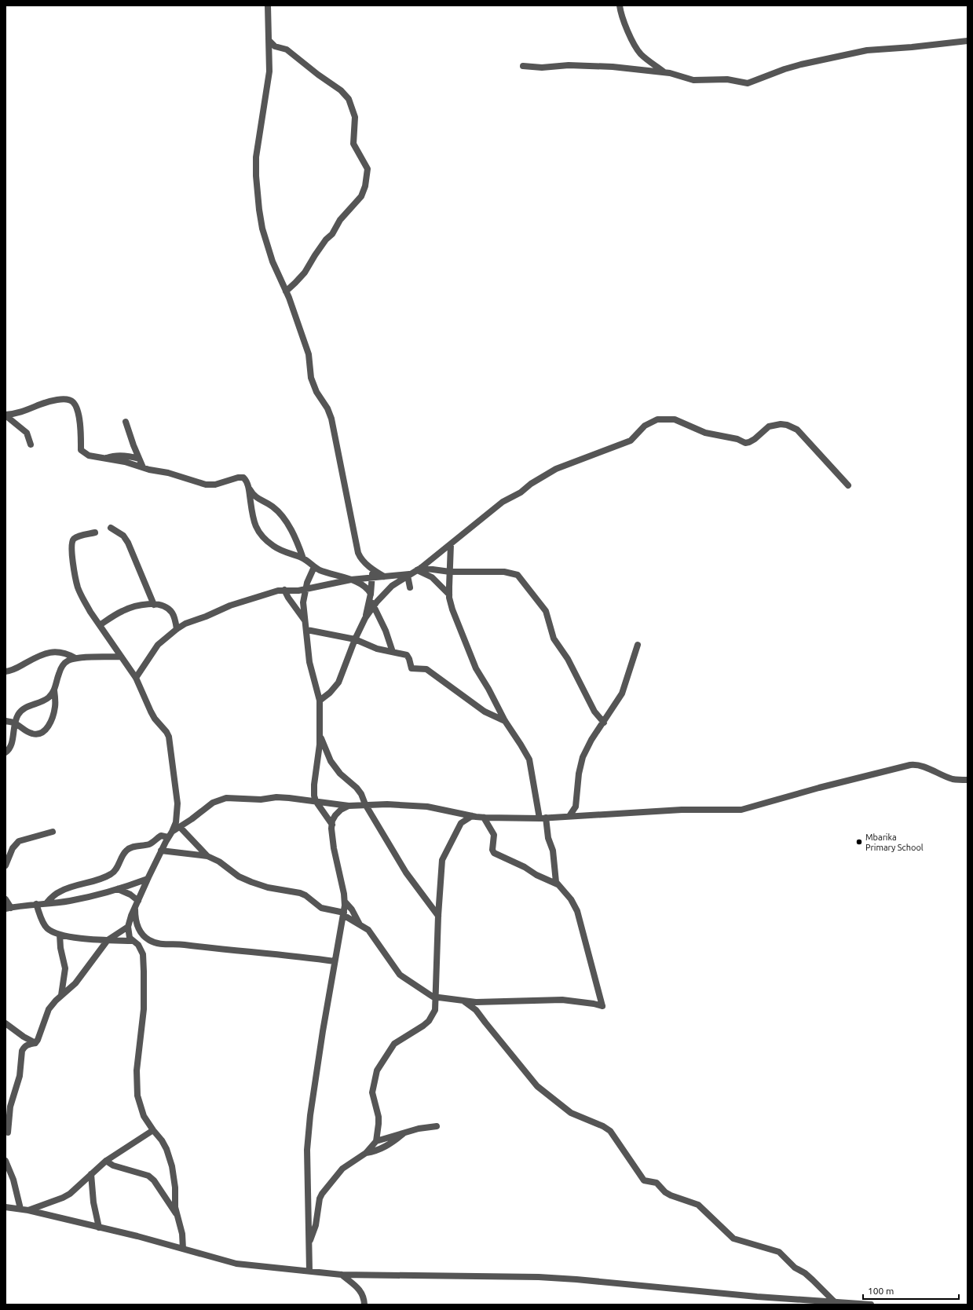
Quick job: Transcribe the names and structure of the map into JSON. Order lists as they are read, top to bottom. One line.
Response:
{"places":["Mbarika Primary School"],"scale_bar":"100 m"}
